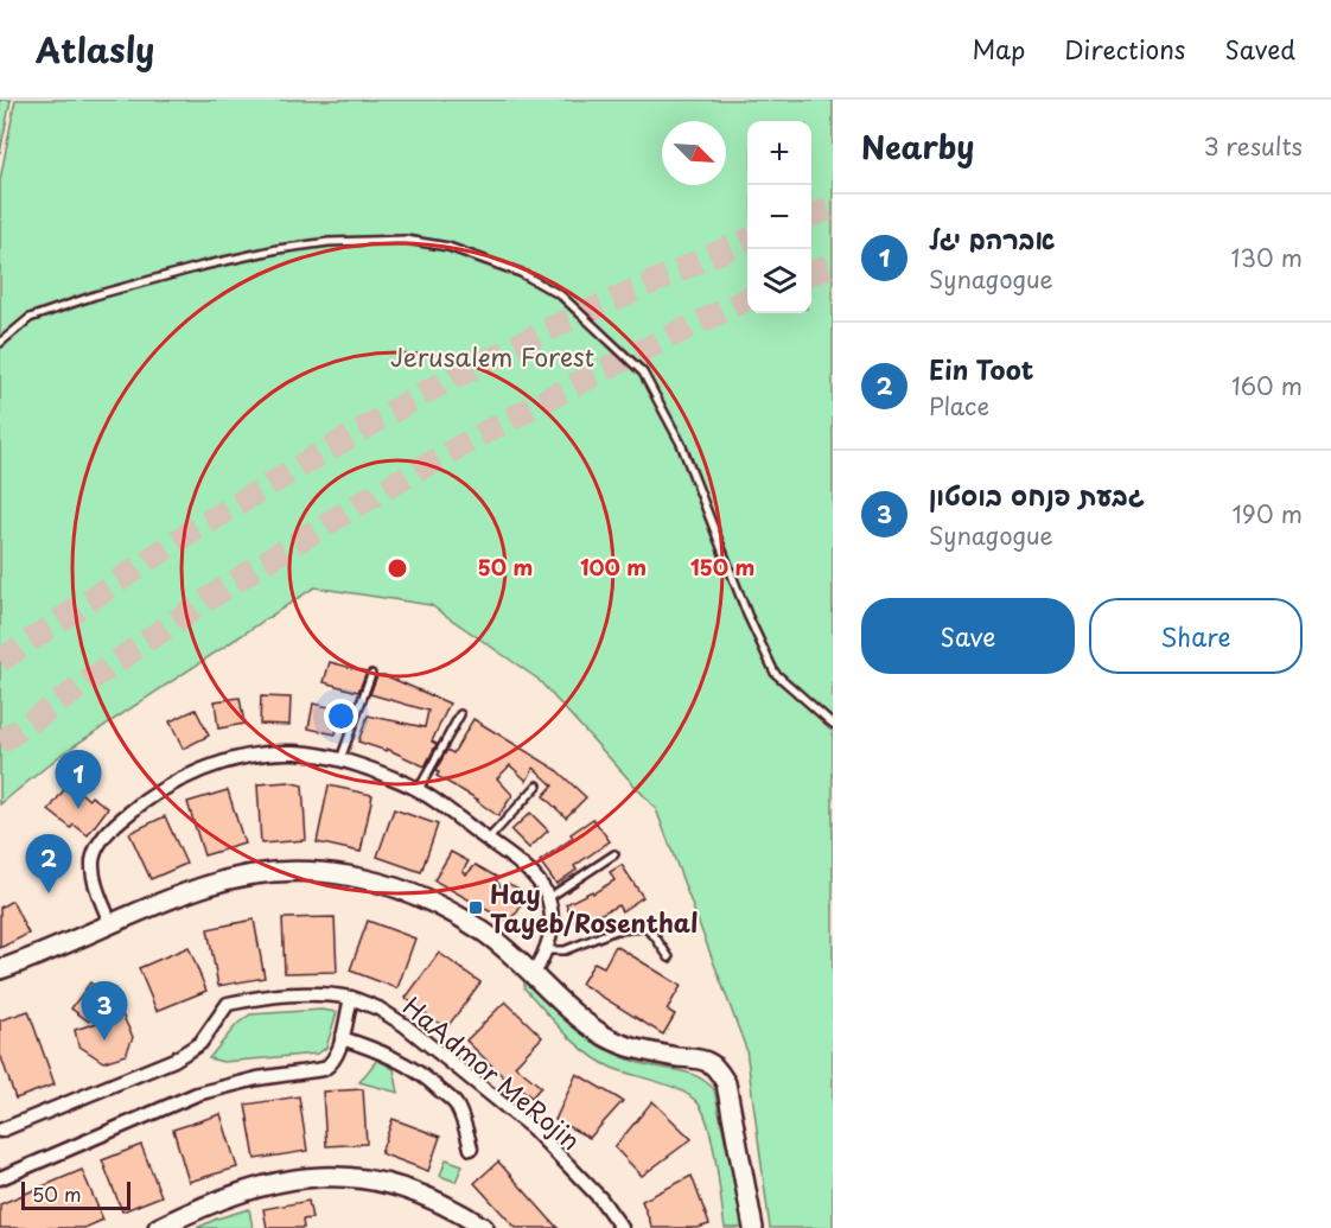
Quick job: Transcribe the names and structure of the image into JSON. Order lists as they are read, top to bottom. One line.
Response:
{"streets":{"street":["HaAdmor MeRojin"]},"parks":["Jerusalem Forest"],"places":{"transit":["Hay Tayeb/Rosenthal"]},"scale_bar":"50 m","north":"bottom right","page":{"header":"Atlasly","nav":["Map","Directions","Saved"],"heading":["Nearby","3 results"],"map_buttons":["+","−"],"list":[{"mark":"1","name":"אברהם יגל","note":"Synagogue","value":"130 m"},{"mark":"2","name":"Ein Toot","note":"Place","value":"160 m"},{"mark":"3","name":"גבעת פנחס בוסטון","note":"Synagogue","value":"190 m"}],"buttons":["Save","Share"],"pins":["1","2","3"],"scale":"50 m"},"rings":["50 m","100 m","150 m"]}
